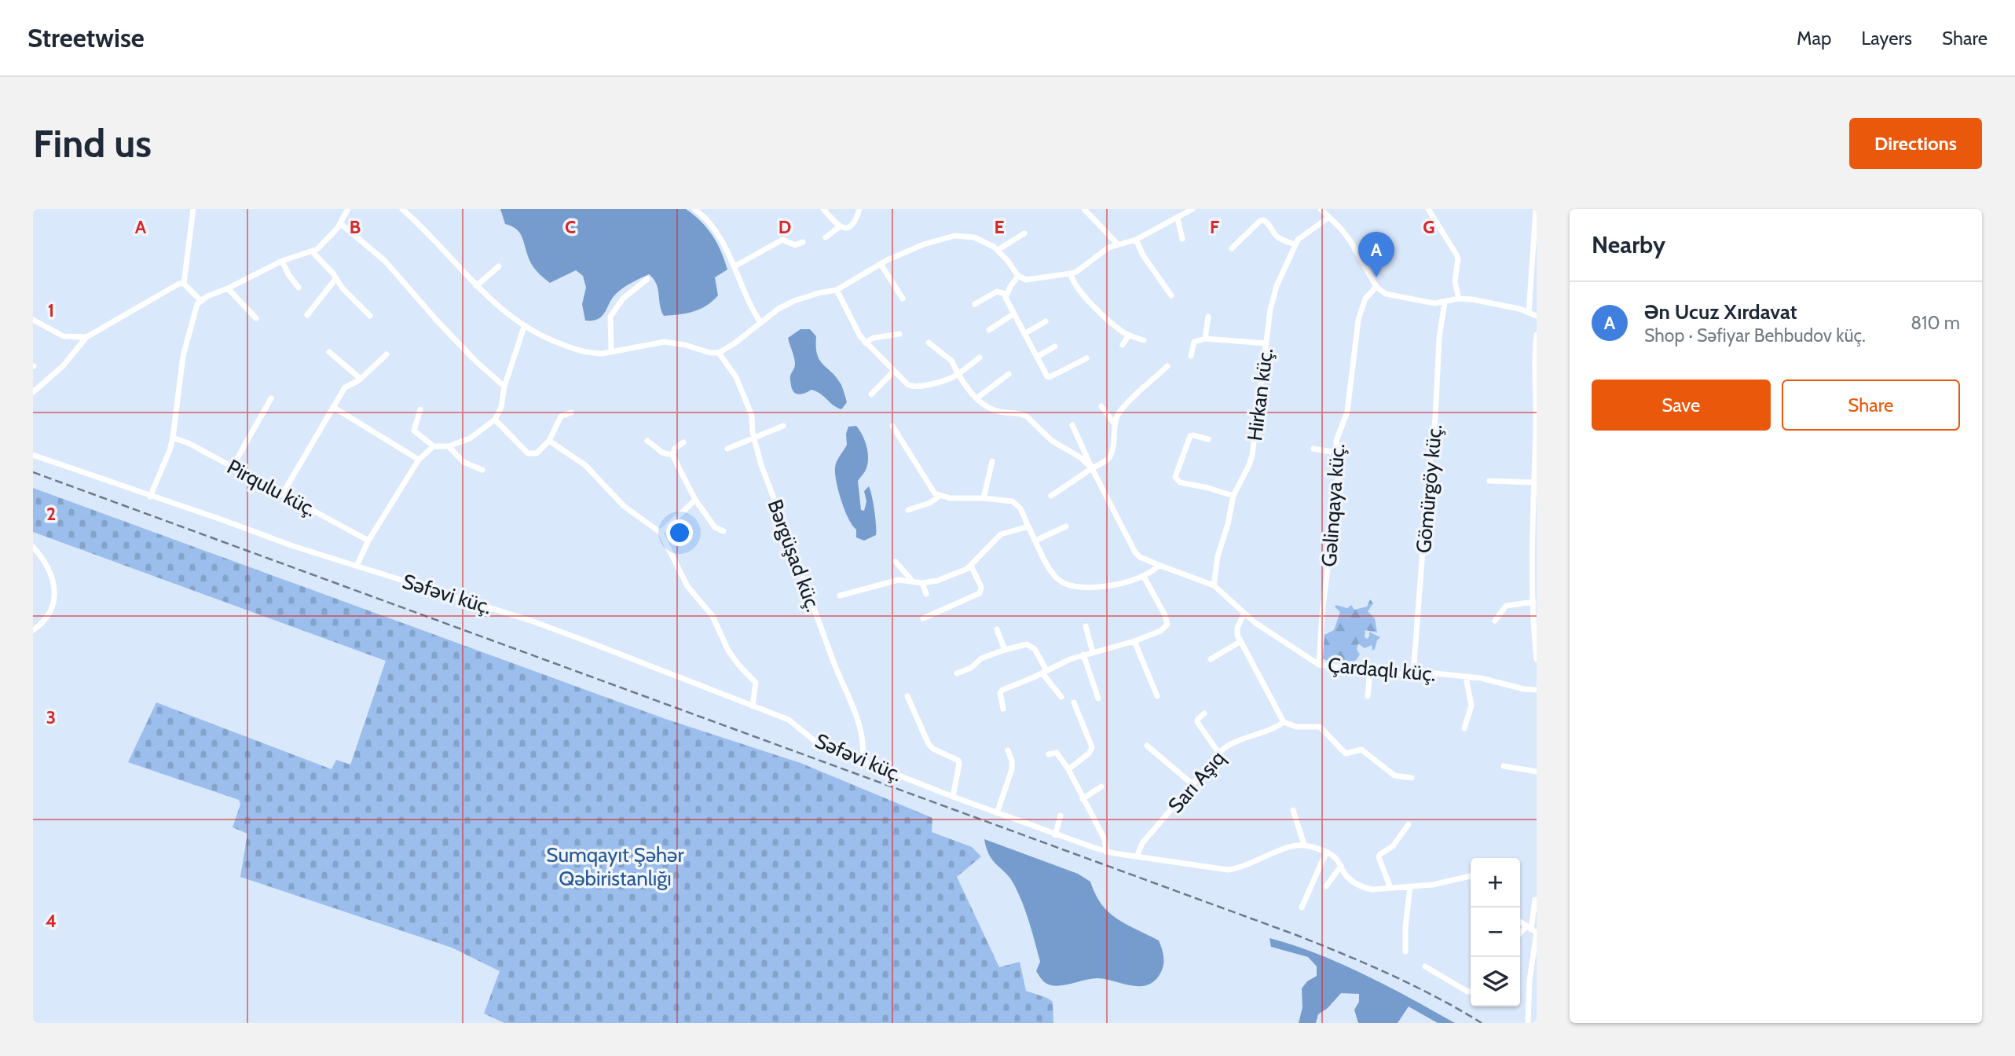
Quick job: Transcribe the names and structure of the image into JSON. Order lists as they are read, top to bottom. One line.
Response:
{"streets":{"street":["Hirkan küç.","Pirqulu küç.","Gömürgöy küç.","Gəlinqaya küç.","Bərgüşad küç.","Səfəvi küç.","Çardaqlı küç.","Sarı Aşıq"]},"crossings":[["Hirkan küç.","Çardaqlı küç."],["Gömürgöy küç.","Çardaqlı küç."],["Gəlinqaya küç.","Çardaqlı küç."],["Bərgüşad küç.","Səfəvi küç."],["Səfəvi küç.","Sarı Aşıq"]],"parks":["Sumqayıt Şəhər Qəbiristanlığı"],"page":{"header":"Streetwise","nav":["Map","Layers","Share"],"buttons":["Directions",["Save","Share"]],"title":"Find us","heading":"Nearby","pins":"A","list":[{"mark":"A","name":"Ən Ucuz Xırdavat","note":"Shop · Səfiyar Behbudov küç.","value":"810 m"}],"map_buttons":["+","−"]},"grid":{"columns":["A","B","C","D","E","F","G"],"rows":["1","2","3","4"]}}
